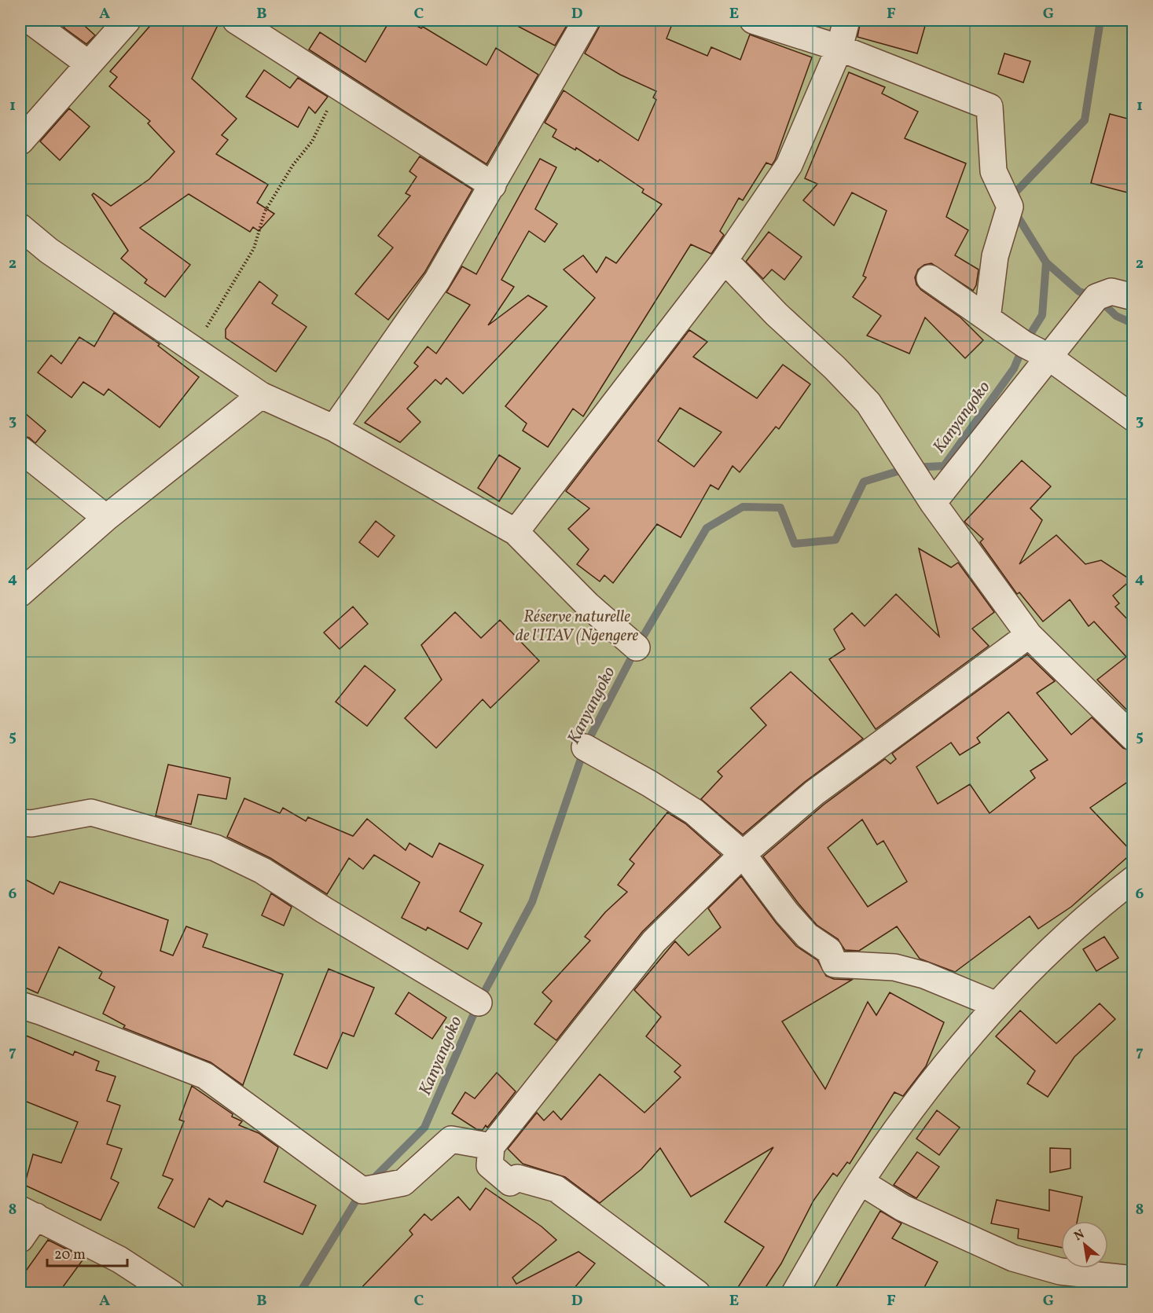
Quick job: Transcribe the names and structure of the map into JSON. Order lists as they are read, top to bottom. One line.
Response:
{"water":["Kanyangoko"],"parks":["Réserve naturelle de l'ITAV (Ngengere"],"scale_bar":"20 m","north":"top left","grid":{"columns":["A","B","C","D","E","F","G"],"rows":["1","2","3","4","5","6","7","8"]}}
